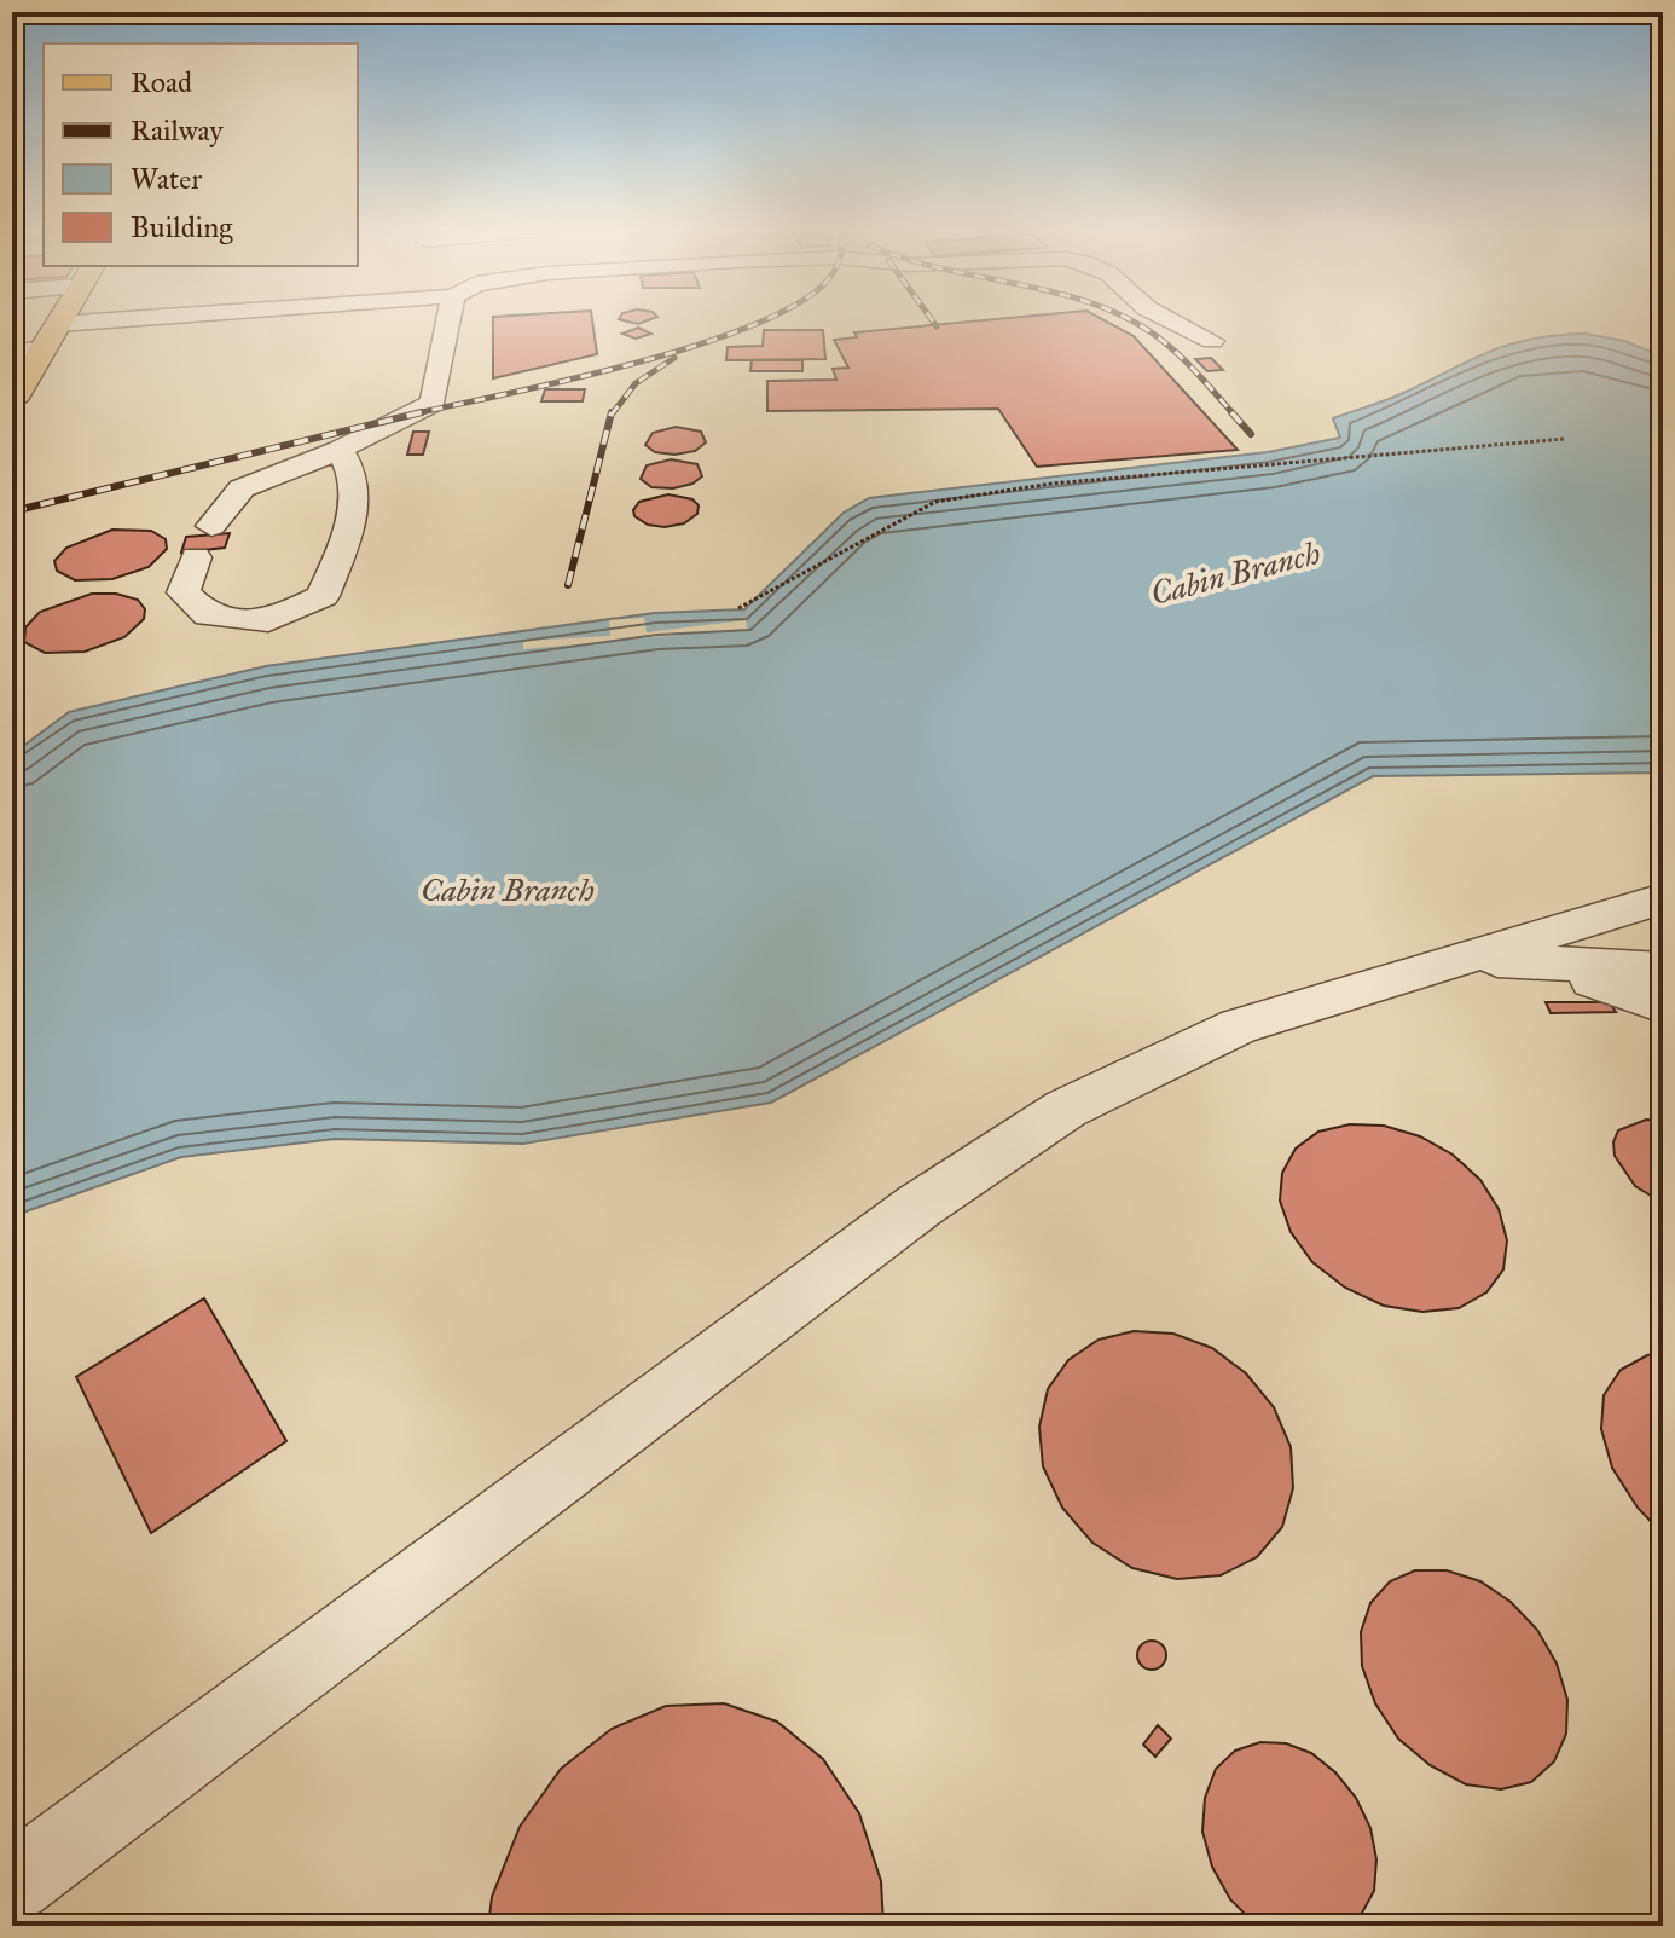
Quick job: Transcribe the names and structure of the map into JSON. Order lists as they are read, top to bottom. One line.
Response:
{"water":["Cabin Branch"],"legend":["Road","Railway","Water","Building"]}
